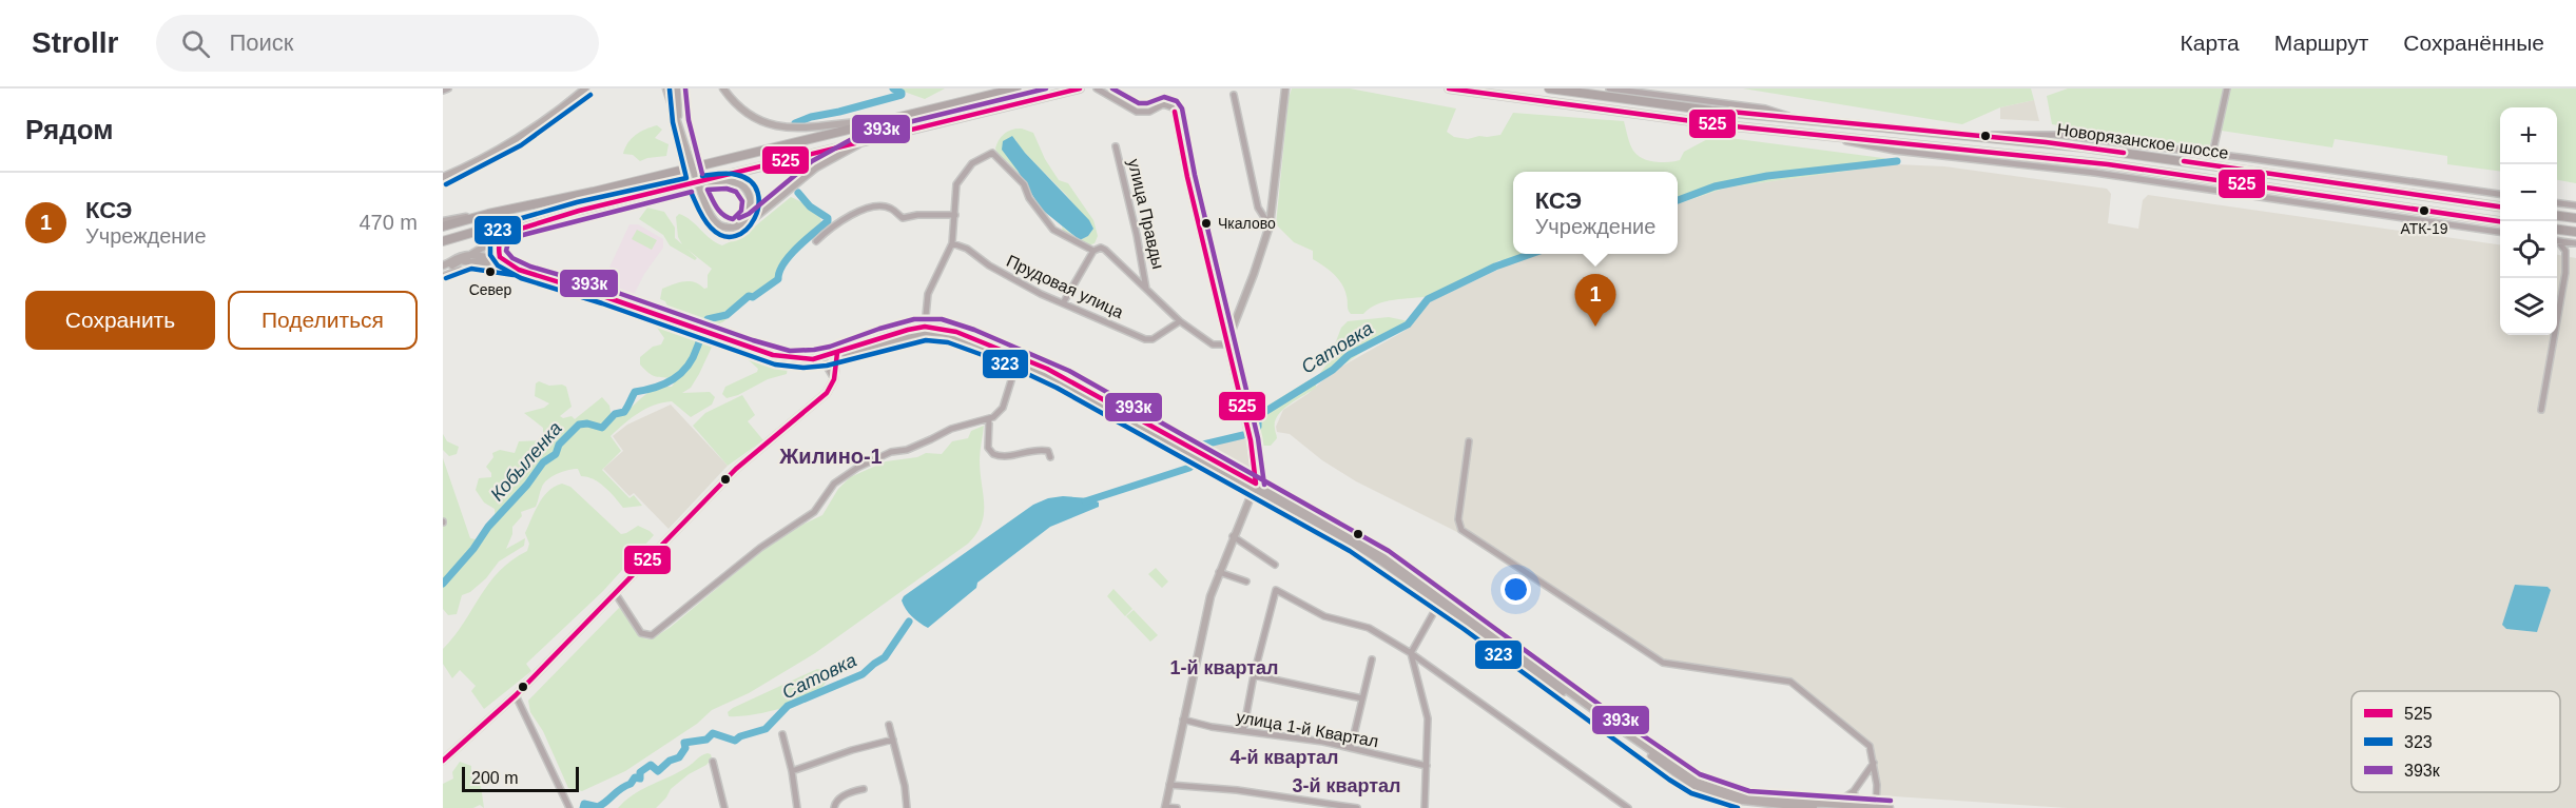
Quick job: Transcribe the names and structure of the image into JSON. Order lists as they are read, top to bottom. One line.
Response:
{"streets":{"highway":["Новорязанское шоссе"],"street":["улица Правды","Прудовая улица","улица 1-й Квартал"]},"crossings":[["улица Правды","Прудовая улица"]],"districts":["Жилино-1","1-й квартал","4-й квартал","3-й квартал"],"water":["Сатовка","Кобыленка"],"places":["АТК-19","Чкалово","Север"],"lines":["transit line 525","transit line 393к","transit line 323"],"legend":["525","323","393к"],"scale_bar":"200 m","page":{"header":"Strollr","search":"Поиск","nav":["Карта","Маршрут","Сохранённые"],"heading":"Рядом","map_buttons":["+","−"],"list":[{"mark":"1","name":"КСЭ","note":"Учреждение","value":"470 m"}],"popup":["КСЭ","Учреждение"],"buttons":["Сохранить","Поделиться"],"pins":"1","scale":"200 m"}}
